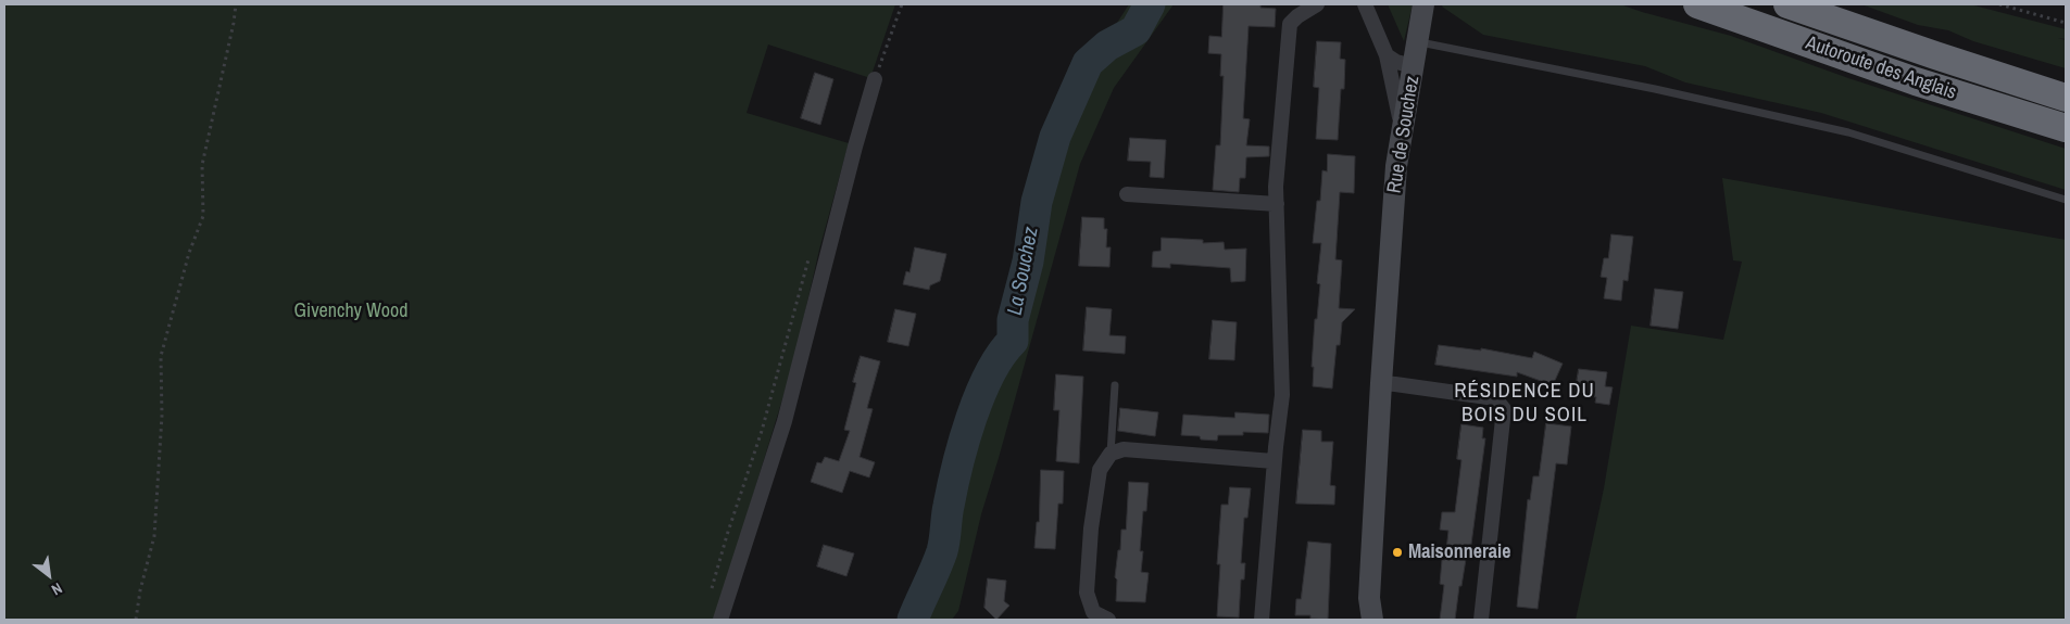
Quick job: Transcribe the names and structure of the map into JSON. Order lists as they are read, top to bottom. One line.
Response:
{"streets":{"highway":["Autoroute des Anglais"],"main road":["Rue de Souchez"]},"districts":["RÉSIDENCE DU BOIS DU SOIL"],"water":["La Souchez"],"parks":["Givenchy Wood"],"places":["Maisonneraie"],"north":"bottom right"}
